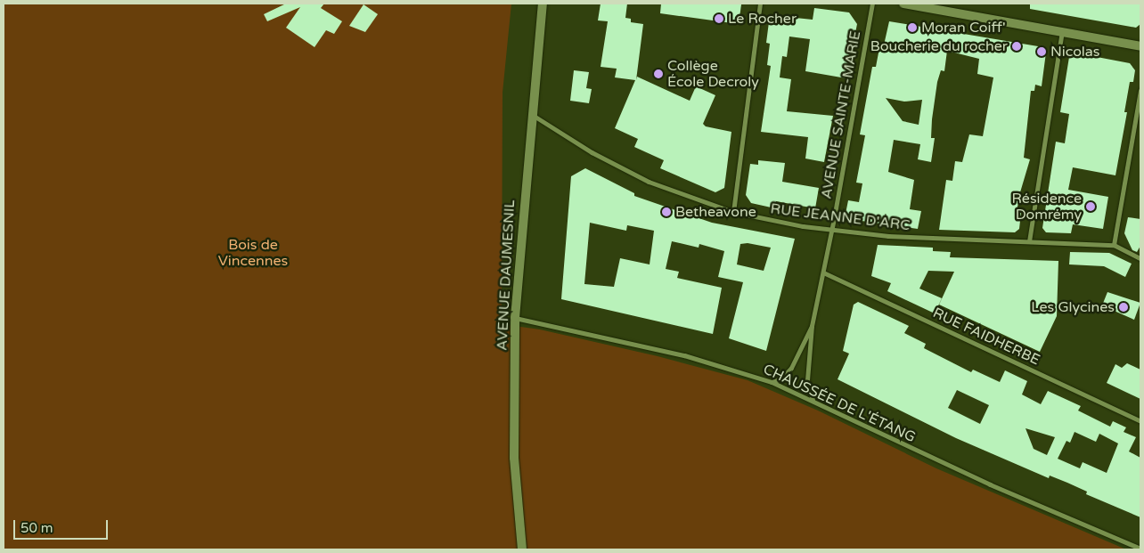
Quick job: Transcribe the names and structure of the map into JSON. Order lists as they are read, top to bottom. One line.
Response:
{"streets":{"street":["AVENUE SAINTE-MARIE","RUE JEANNE D'ARC","AVENUE DAUMESNIL","RUE FAIDHERBE","CHAUSSÉE DE L'ÉTANG"]},"crossings":[["AVENUE SAINTE-MARIE","RUE JEANNE D'ARC"],["AVENUE SAINTE-MARIE","RUE FAIDHERBE"],["RUE JEANNE D'ARC","AVENUE DAUMESNIL"],["AVENUE DAUMESNIL","CHAUSSÉE DE L'ÉTANG"]],"parks":["Bois de Vincennes"],"places":["Le Rocher","Moran Coiff'","Boucherie du rocher","Nicolas","Collège École Decroly","Résidence Domrémy","Betheavone","Les Glycines"],"scale_bar":"50 m"}
